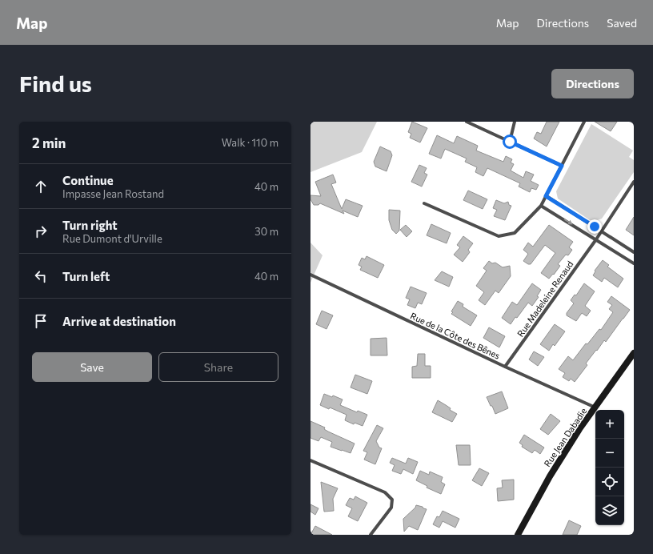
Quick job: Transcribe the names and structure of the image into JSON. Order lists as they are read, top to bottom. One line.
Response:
{"streets":{"street":["Rue Madeleine Renaud","Rue de la Côte des Bênes","Rue Jean Dabadie"]},"crossings":[["Rue Madeleine Renaud","Rue de la Côte des Bênes"],["Rue de la Côte des Bênes","Rue Jean Dabadie"]],"page":{"header":"Map","nav":["Map","Directions","Saved"],"buttons":["Directions",["Save","Share"]],"title":"Find us","heading":["2 min","Walk · 110 m"],"list":[["Continue","Impasse Jean Rostand","40 m"],["Turn right","Rue Dumont d'Urville","30 m"],["Turn left","40 m"],"Arrive at destination"],"map_buttons":["+","−"]}}
